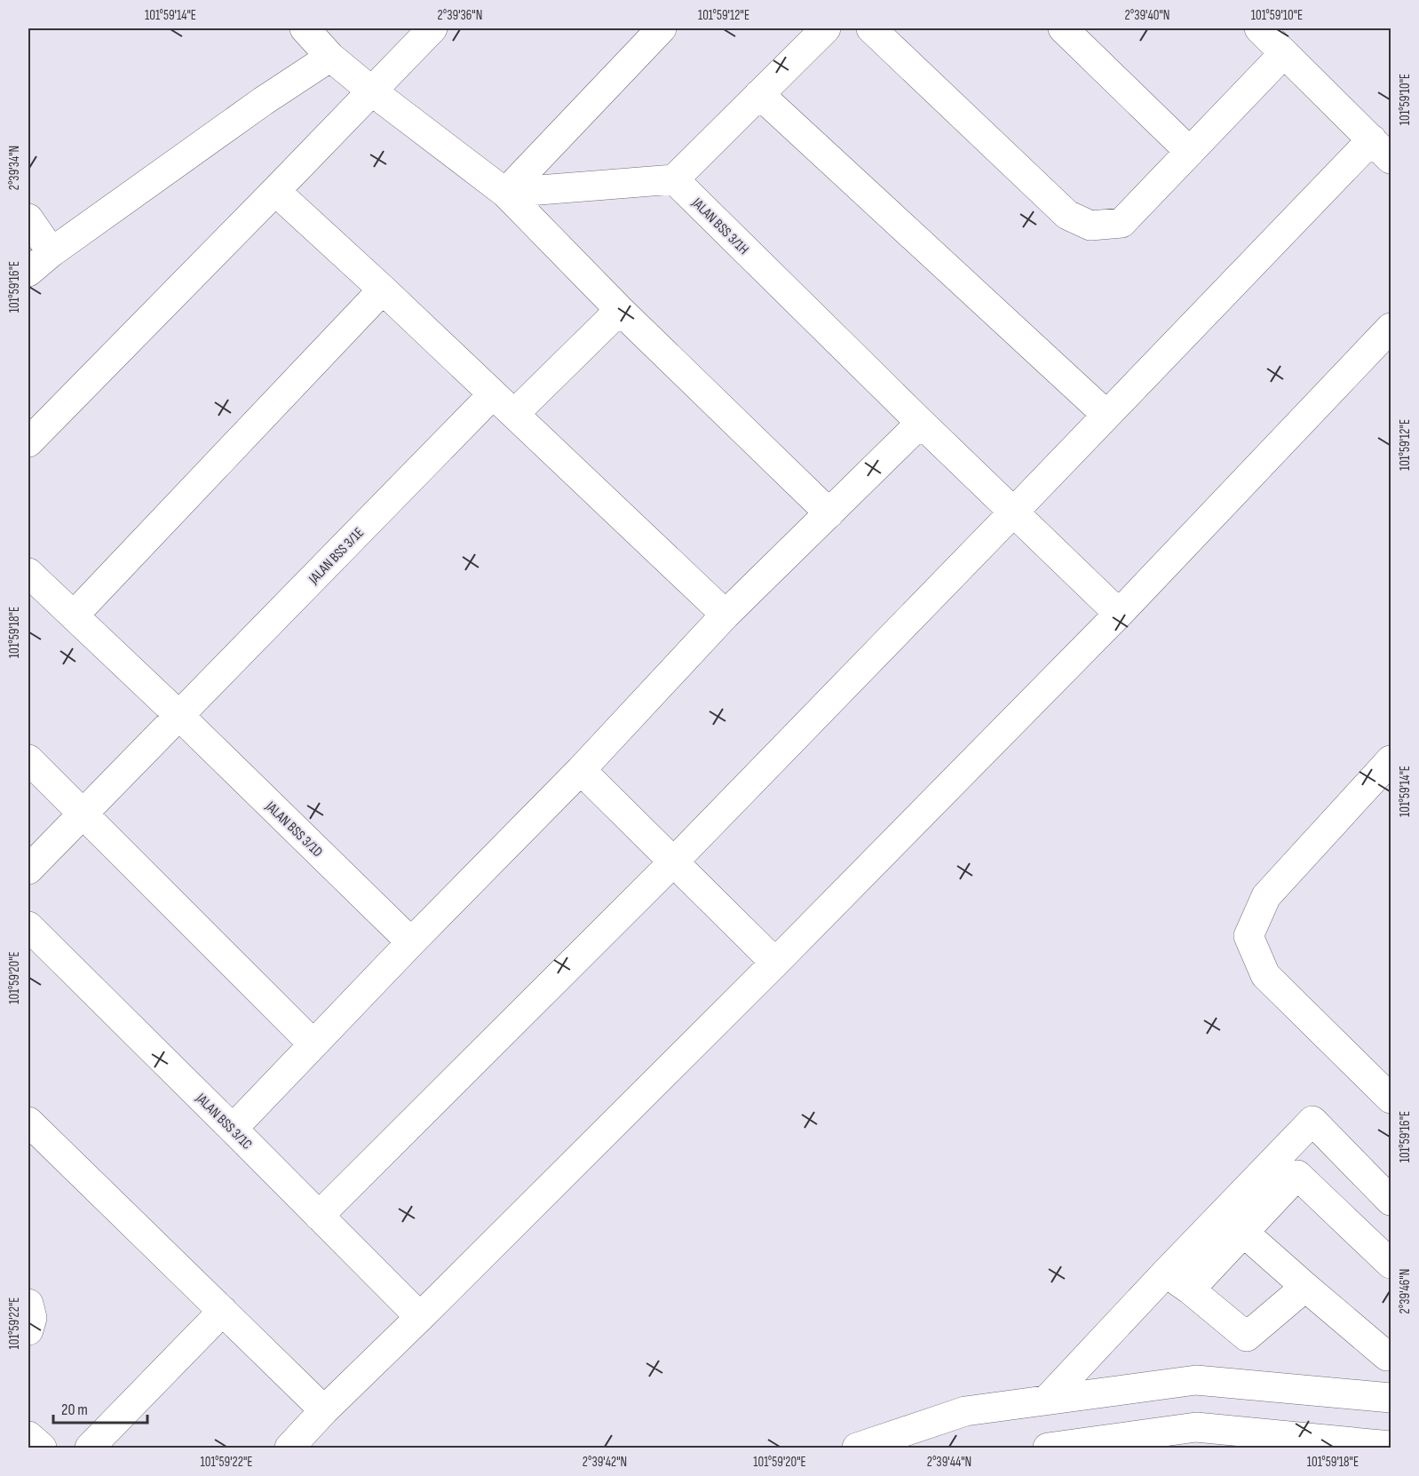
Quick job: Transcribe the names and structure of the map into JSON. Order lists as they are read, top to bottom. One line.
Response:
{"streets":{"street":["JALAN BSS 3/1H","JALAN BSS 3/1E","JALAN BSS 3/1D","JALAN BSS 3/1C"]},"crossings":[["JALAN BSS 3/1E","JALAN BSS 3/1D"]],"scale_bar":"20 m","coordinates":["101°59'14\"E","2°39'36\"N","101°59'12\"E","2°39'40\"N","101°59'10\"E","2°39'34\"N","101°59'16\"E","101°59'18\"E","101°59'20\"E","2°39'46\"N","101°59'22\"E","2°39'42\"N","2°39'44\"N"]}
